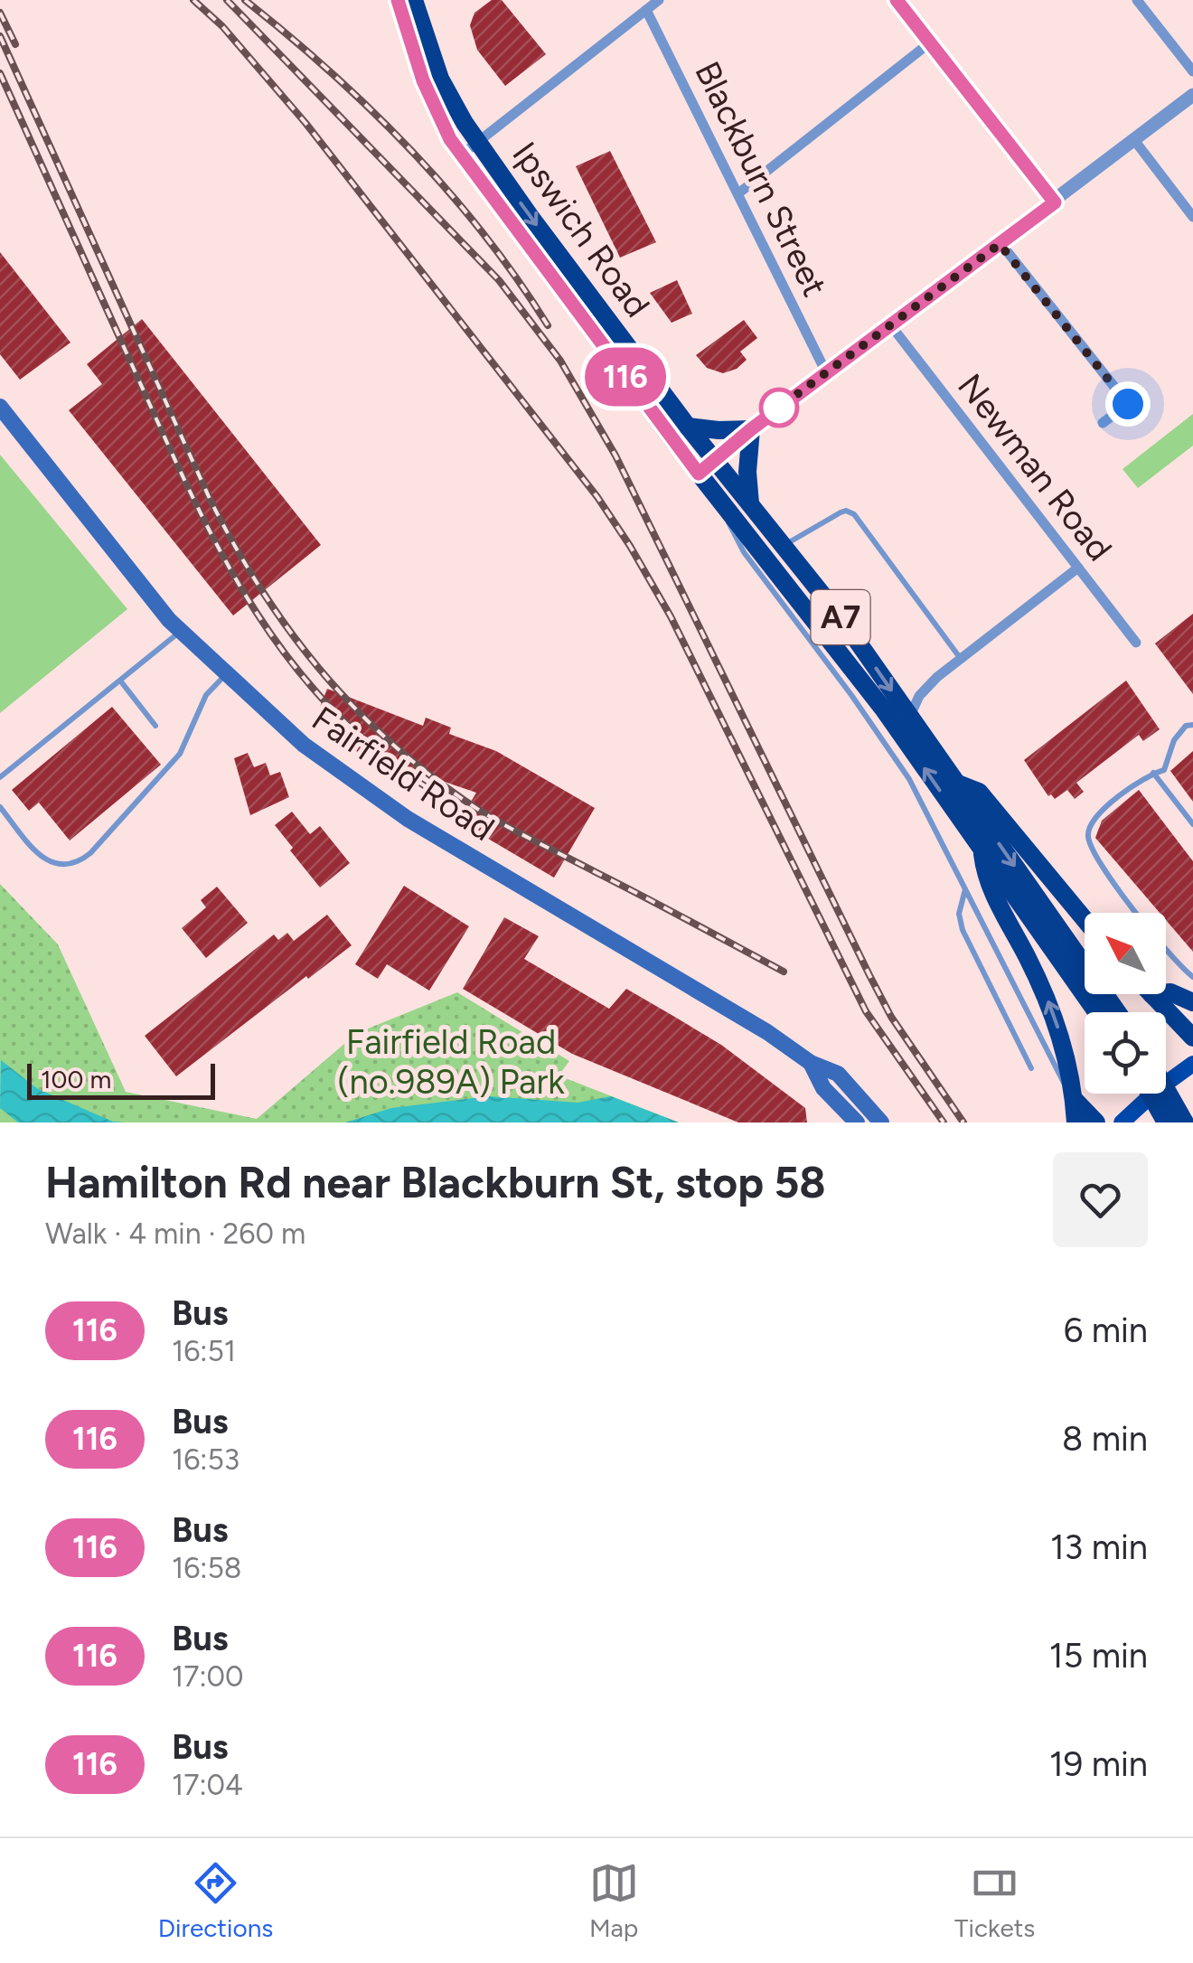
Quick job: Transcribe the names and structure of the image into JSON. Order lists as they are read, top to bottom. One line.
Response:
{"streets":{"highway":["Ipswich Road","A7"],"main road":["Fairfield Road"],"street":["Blackburn Street","Newman Road"]},"crossings":[["Ipswich Road","A7"]],"parks":["Fairfield Road (no.989A) Park"],"lines":["bus line 116"],"scale_bar":"100 m","north":"top left","page":{"on_map":"116","scale":"100 m","heading":["Hamilton Rd near Blackburn St, stop 58","Walk · 4 min · 260 m"],"list":[{"mark":"116","name":"Bus","note":"16:51","value":"6 min"},{"mark":"116","name":"Bus","note":"16:53","value":"8 min"},{"mark":"116","name":"Bus","note":"16:58","value":"13 min"},{"mark":"116","name":"Bus","note":"17:00","value":"15 min"},{"mark":"116","name":"Bus","note":"17:04","value":"19 min"}],"tabs":["Directions","Map","Tickets"]}}
